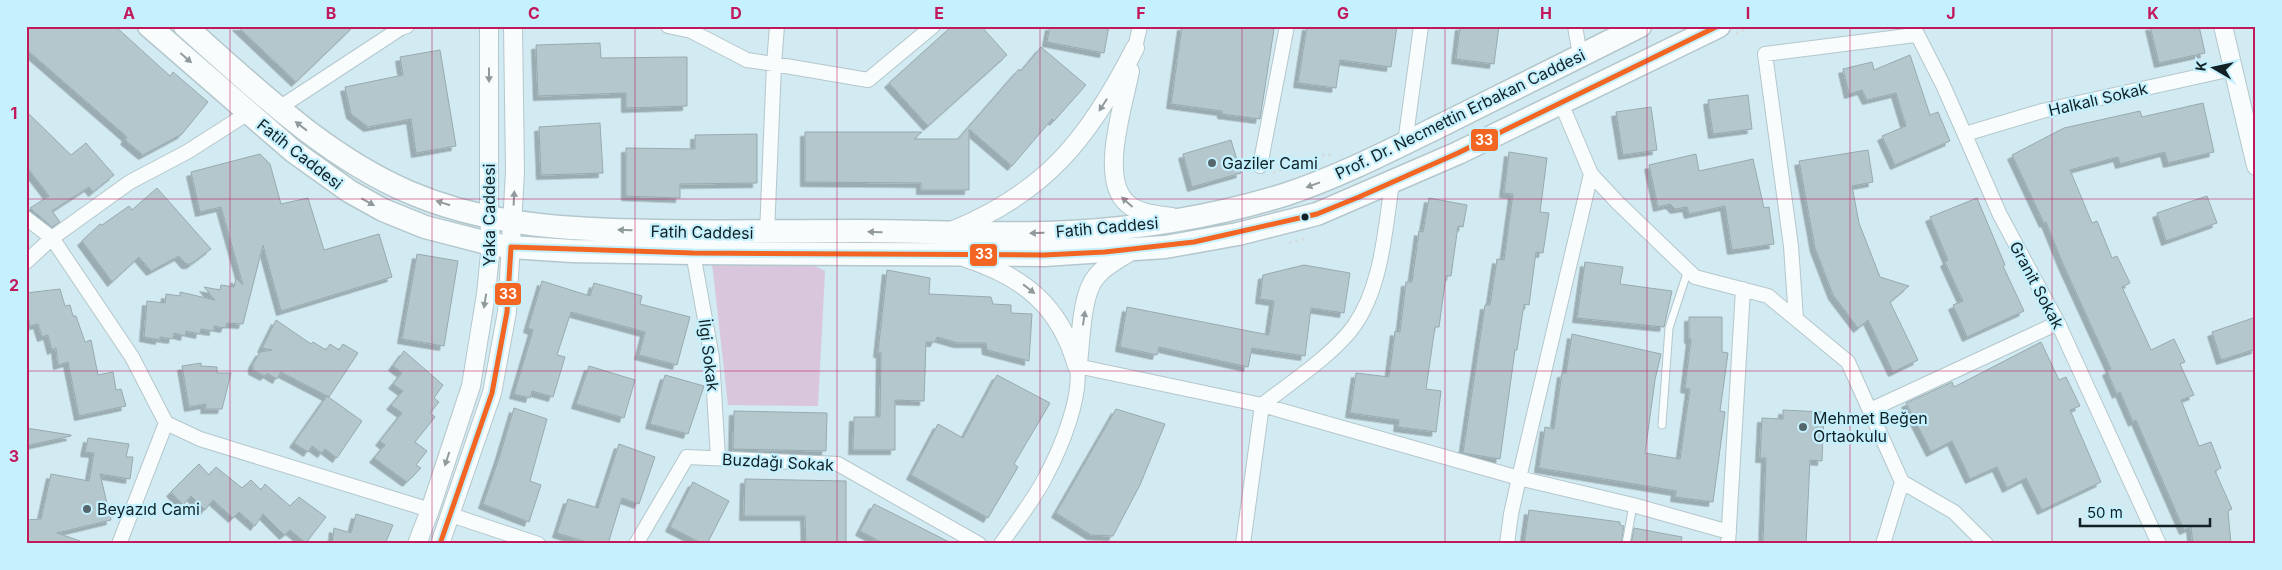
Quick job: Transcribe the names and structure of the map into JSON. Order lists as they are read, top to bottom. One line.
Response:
{"streets":{"main road":["Prof. Dr. Necmettin Erbakan Caddesi","Fatih Caddesi"],"street":["Halkalı Sokak","Yaka Caddesi","Granit Sokak","İlgi Sokak","Buzdağı Sokak"]},"crossings":[["Halkalı Sokak","Granit Sokak"],["Prof. Dr. Necmettin Erbakan Caddesi","Fatih Caddesi"],["Fatih Caddesi","Yaka Caddesi"],["Fatih Caddesi","İlgi Sokak"],["İlgi Sokak","Buzdağı Sokak"]],"places":["Gaziler Cami","Mehmet Beğen Ortaokulu","Beyazıd Cami"],"lines":["transit line 33"],"scale_bar":"50 m","north":"left","grid":{"columns":["A","B","C","D","E","F","G","H","I","J","K"],"rows":["1","2","3"]}}
